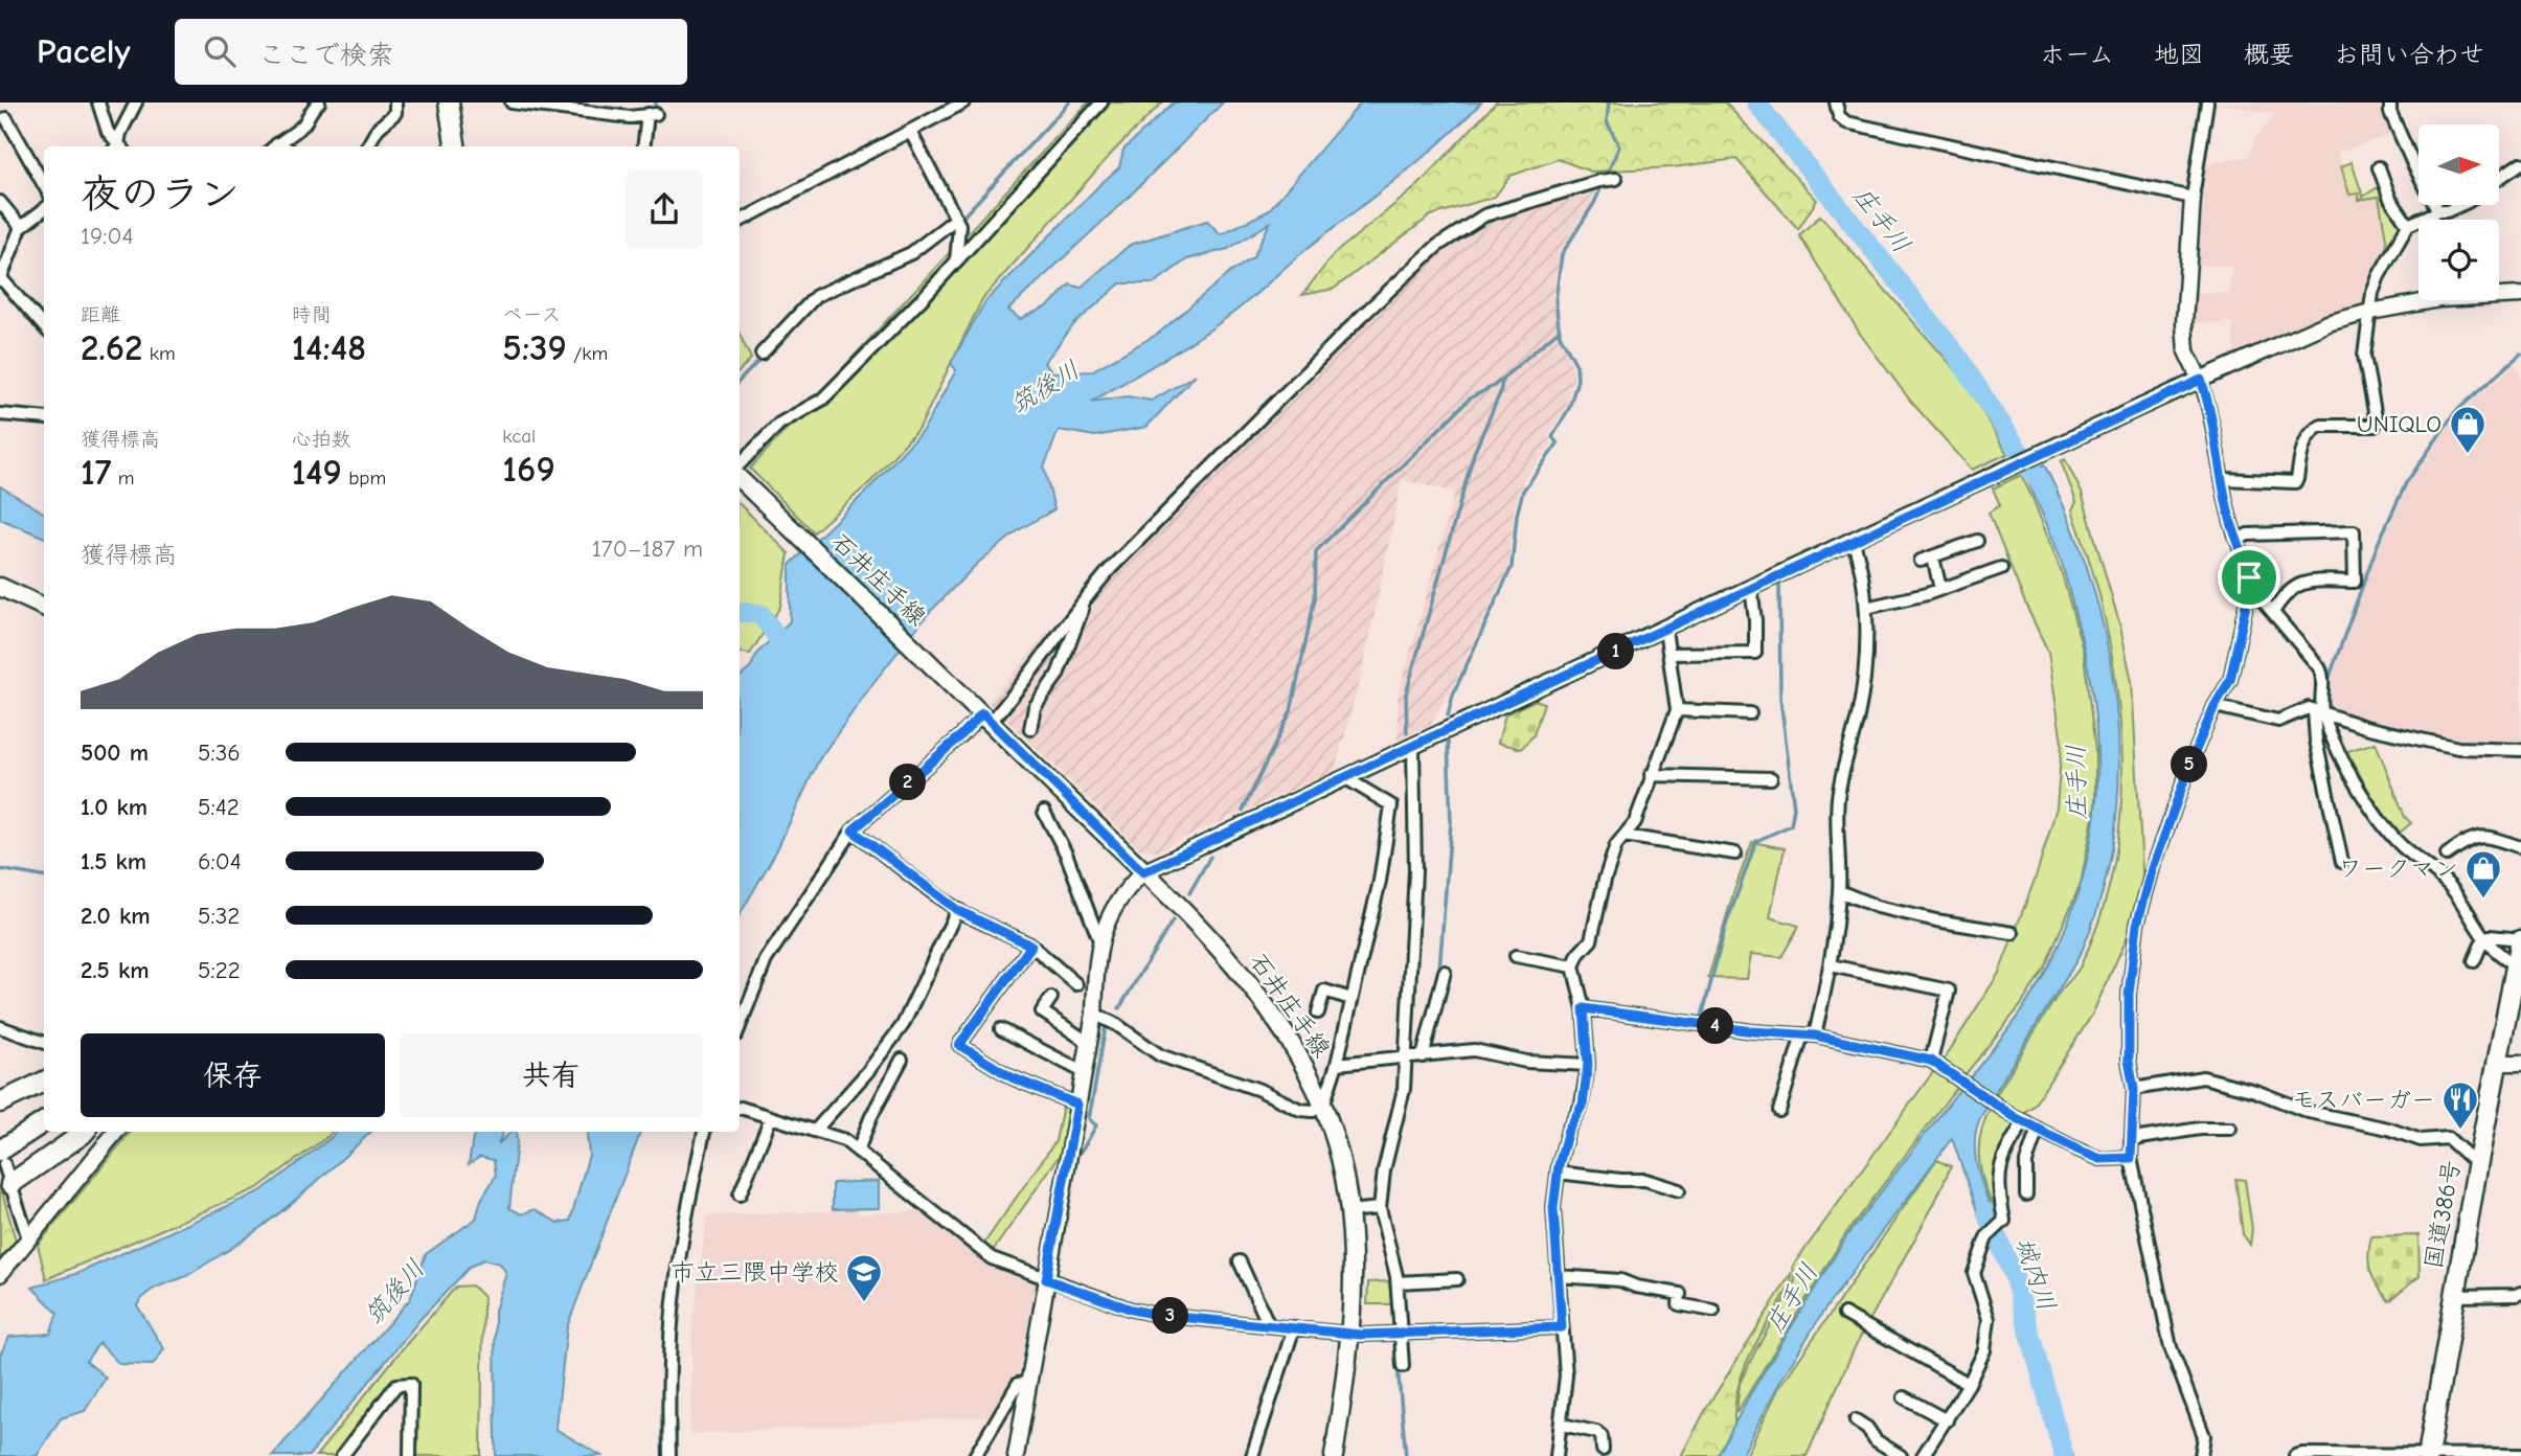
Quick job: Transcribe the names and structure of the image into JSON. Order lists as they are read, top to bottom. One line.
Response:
{"streets":{"highway":["国道386号"],"main road":["石井庄手線"]},"water":["庄手川","筑後川","城内川"],"places":{"shop":["UNIQLO","ワークマン"],"restaurant":["モスバーガー"],"school or university":["市立三隈中学校"]},"north":"right","page":{"header":"Pacely","search":"ここで検索","nav":["ホーム","地図","概要","お問い合わせ"],"heading":["夜のラン","19:04"],"stats":[["距離","2.62 km"],["時間","14:48"],["ペース","5:39 /km"],["獲得標高","17 m"],["心拍数","149 bpm"],["kcal","169"]],"chart":["獲得標高","170–187 m"],"pins":["1","5","2","4","3"],"list":[{"name":"500 m","note":"5:36"},{"name":"1.0 km","note":"5:42"},{"name":"1.5 km","note":"6:04"},{"name":"2.0 km","note":"5:32"},{"name":"2.5 km","note":"5:22"}],"buttons":["保存","共有"]}}
